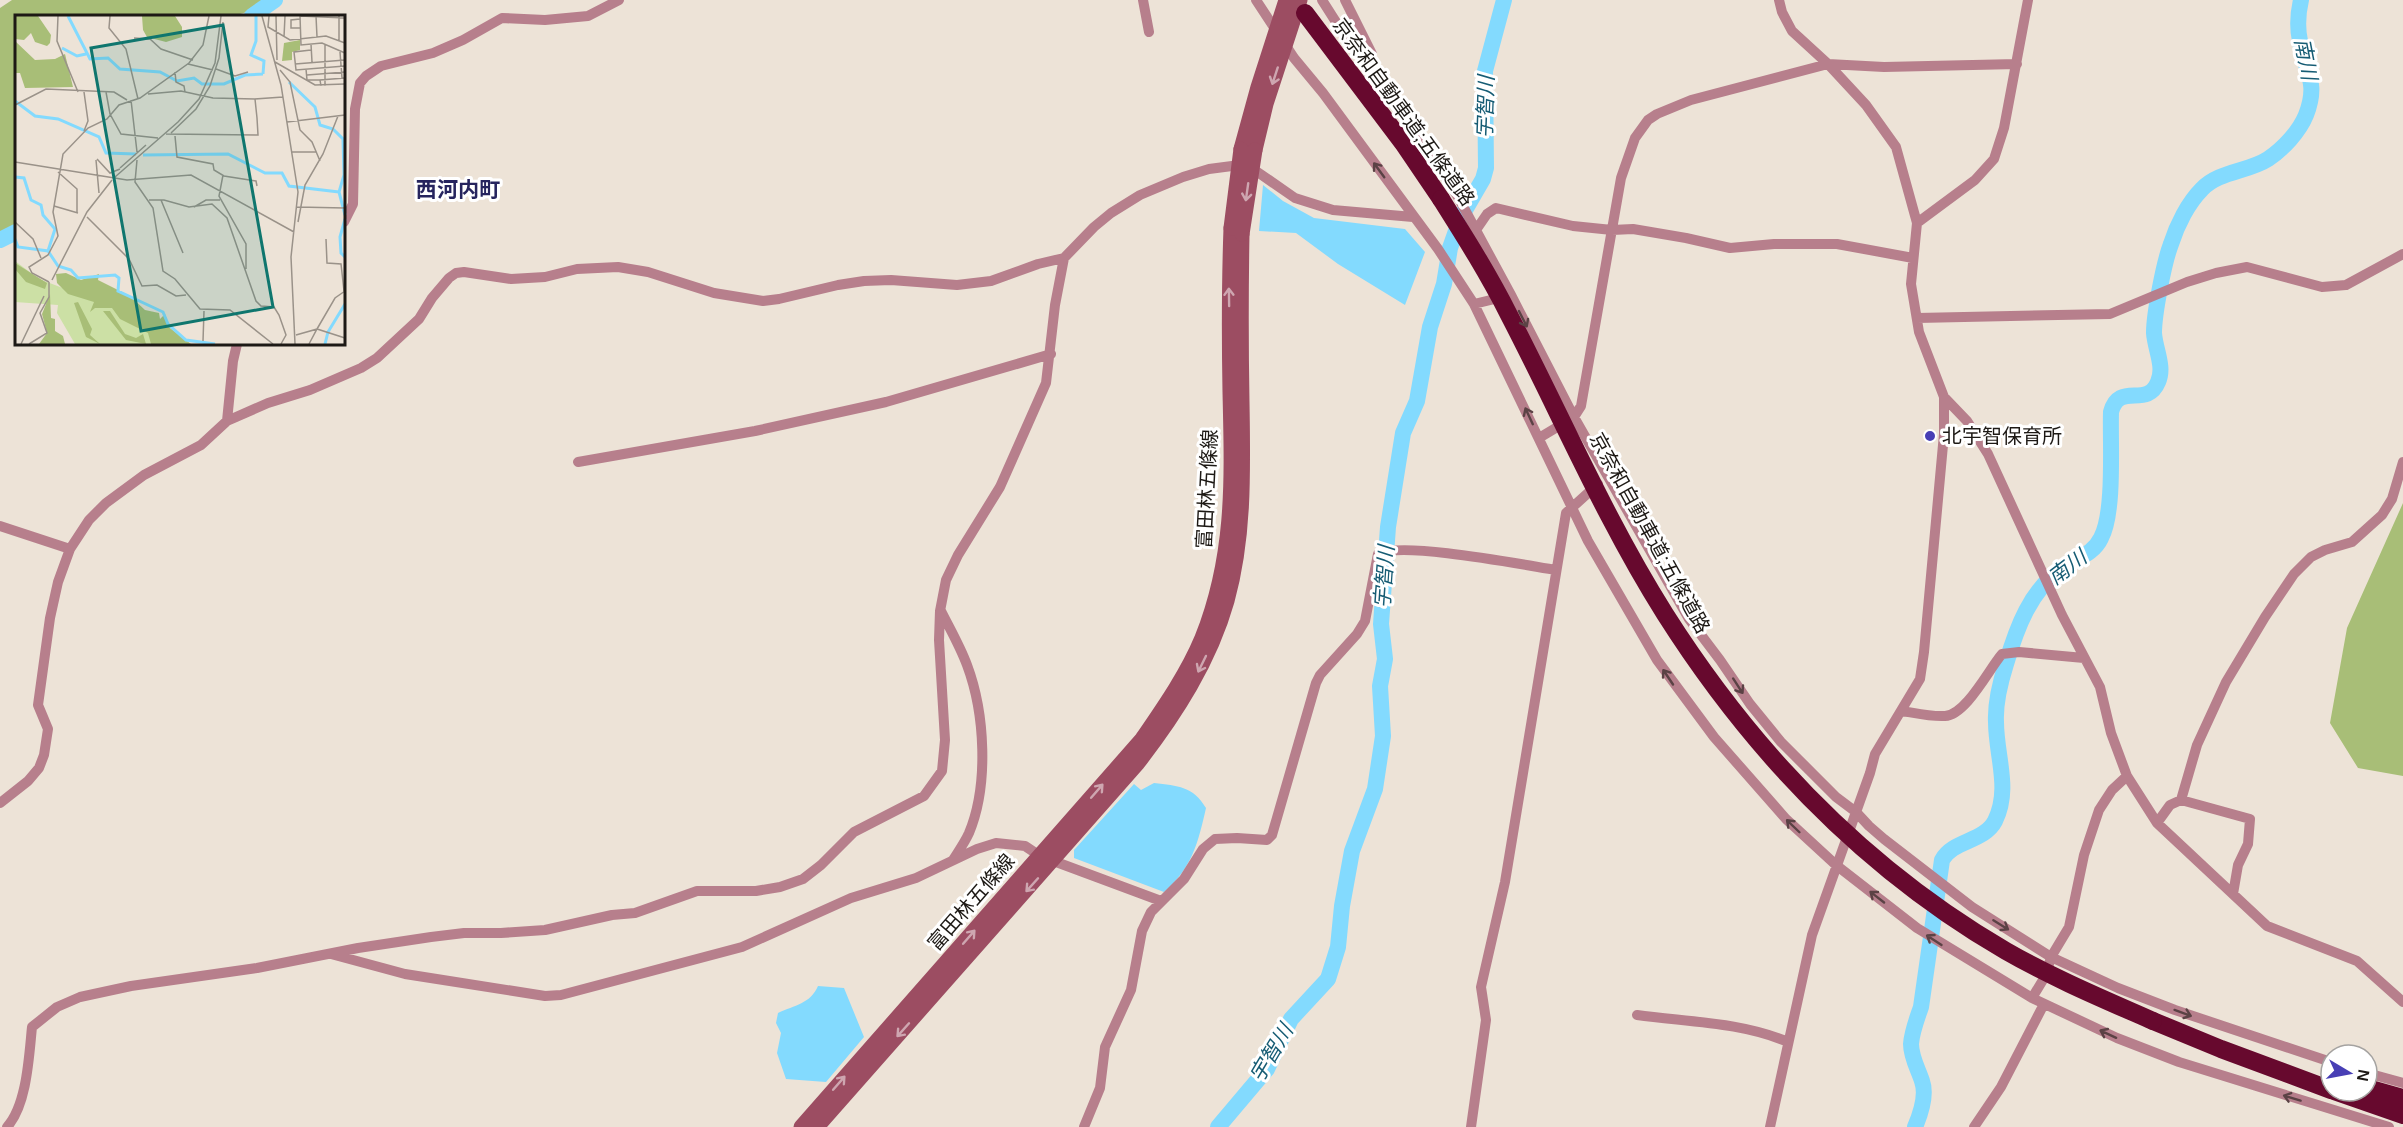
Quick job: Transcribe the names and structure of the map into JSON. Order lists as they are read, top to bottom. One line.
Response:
{"streets":{"highway":["京奈和自動車道;五條道路"],"main road":["富田林五條線"]},"crossings":[["京奈和自動車道;五條道路","富田林五條線"]],"districts":["西河内町"],"water":["南川","宇智川"],"places":["北宇智保育所"],"north":"right"}
